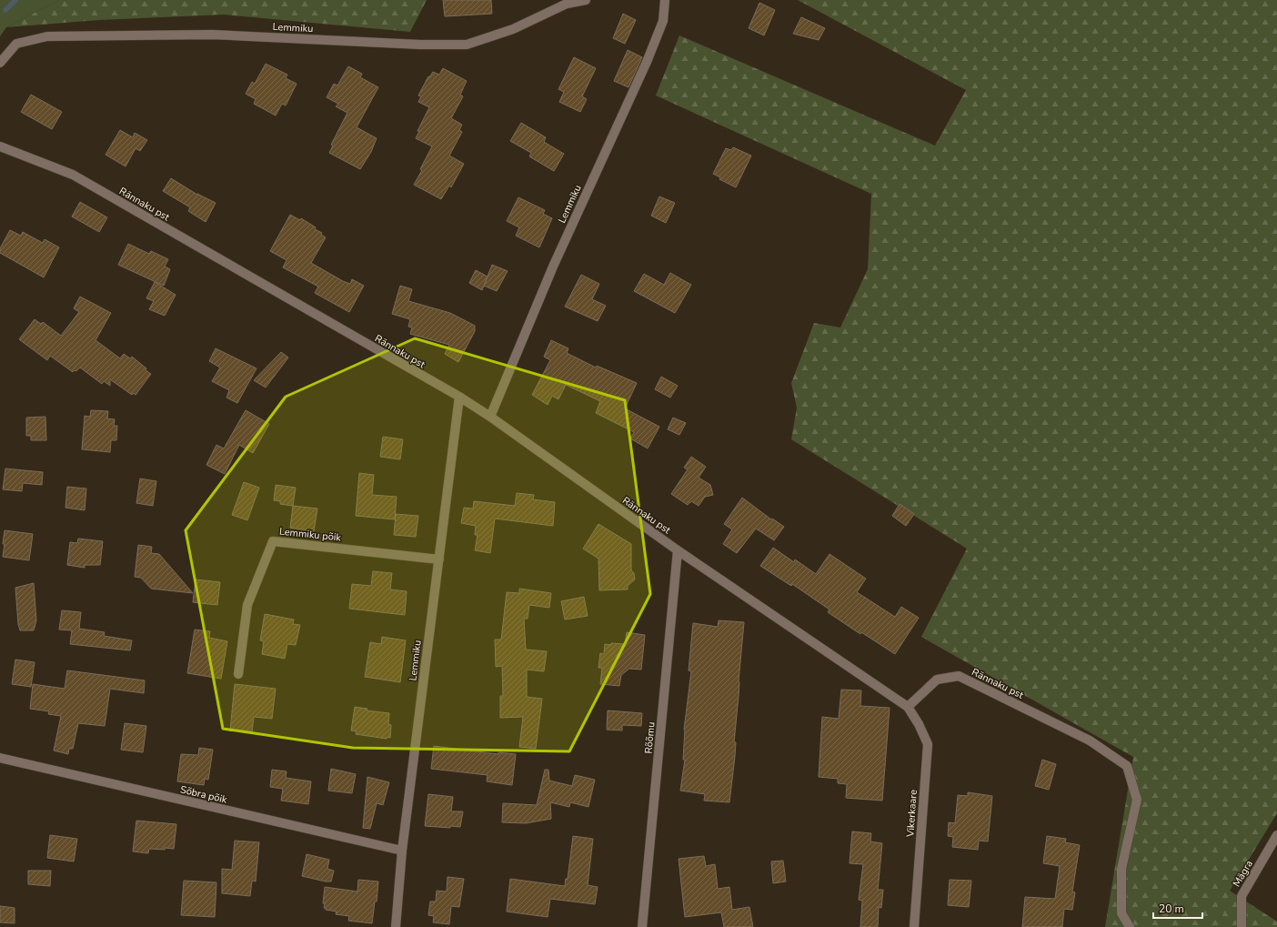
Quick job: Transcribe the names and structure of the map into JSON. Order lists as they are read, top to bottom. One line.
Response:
{"streets":{"street":["Lemmiku","Rännaku pst","Lemmiku põik","Rõõmu","Sõbra põik","Vikerkaare","Mägra"]},"crossings":[["Lemmiku","Rännaku pst"],["Lemmiku","Lemmiku põik"],["Lemmiku","Sõbra põik"],["Rännaku pst","Rõõmu"],["Rännaku pst","Vikerkaare"]],"scale_bar":"20 m"}
